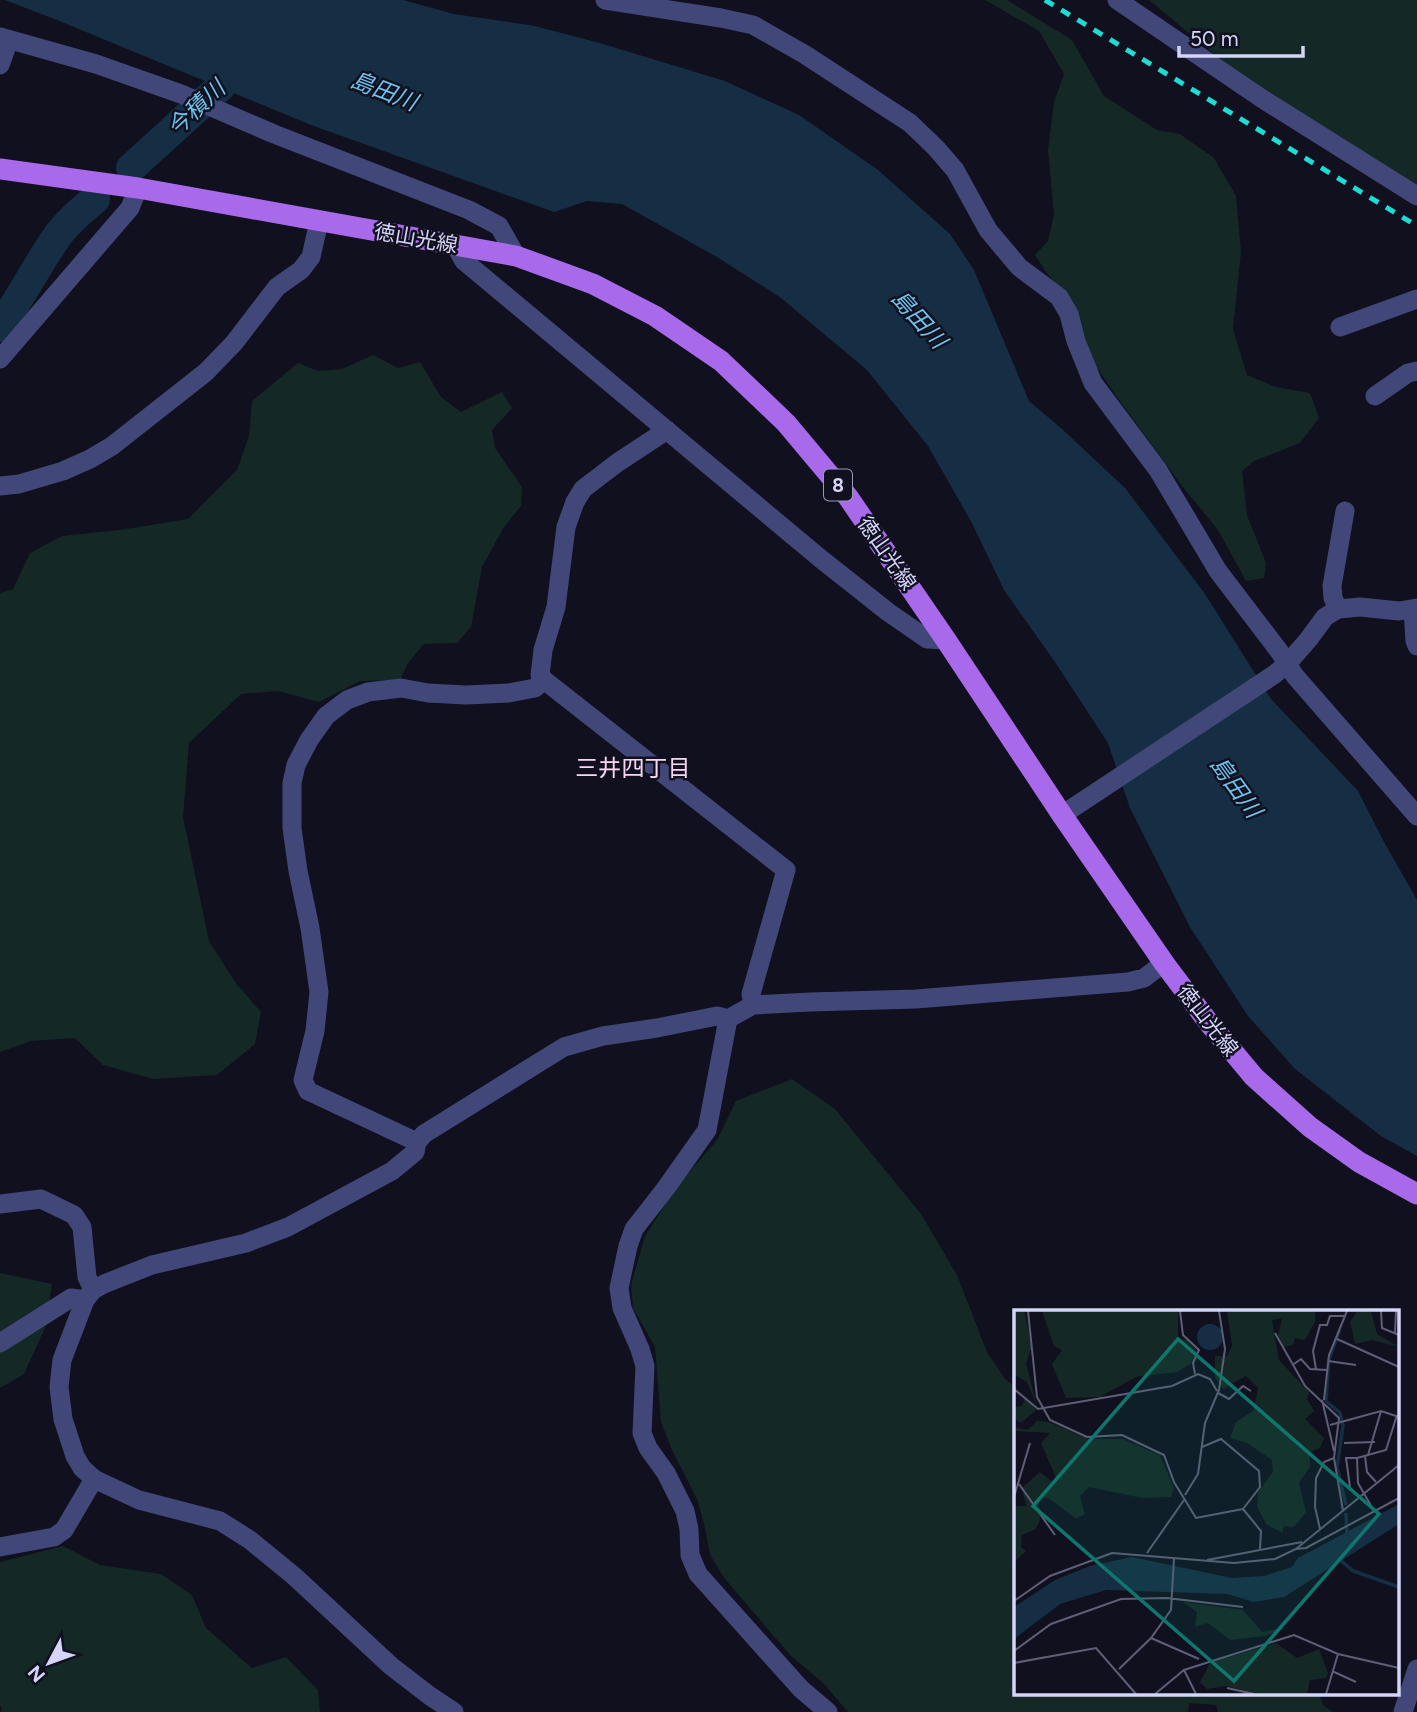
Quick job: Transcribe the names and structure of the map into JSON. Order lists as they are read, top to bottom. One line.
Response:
{"streets":{"main road":["徳山光線","8"]},"districts":["三井四丁目"],"water":["島田川","今積川"],"scale_bar":"50 m","north":"bottom left"}
